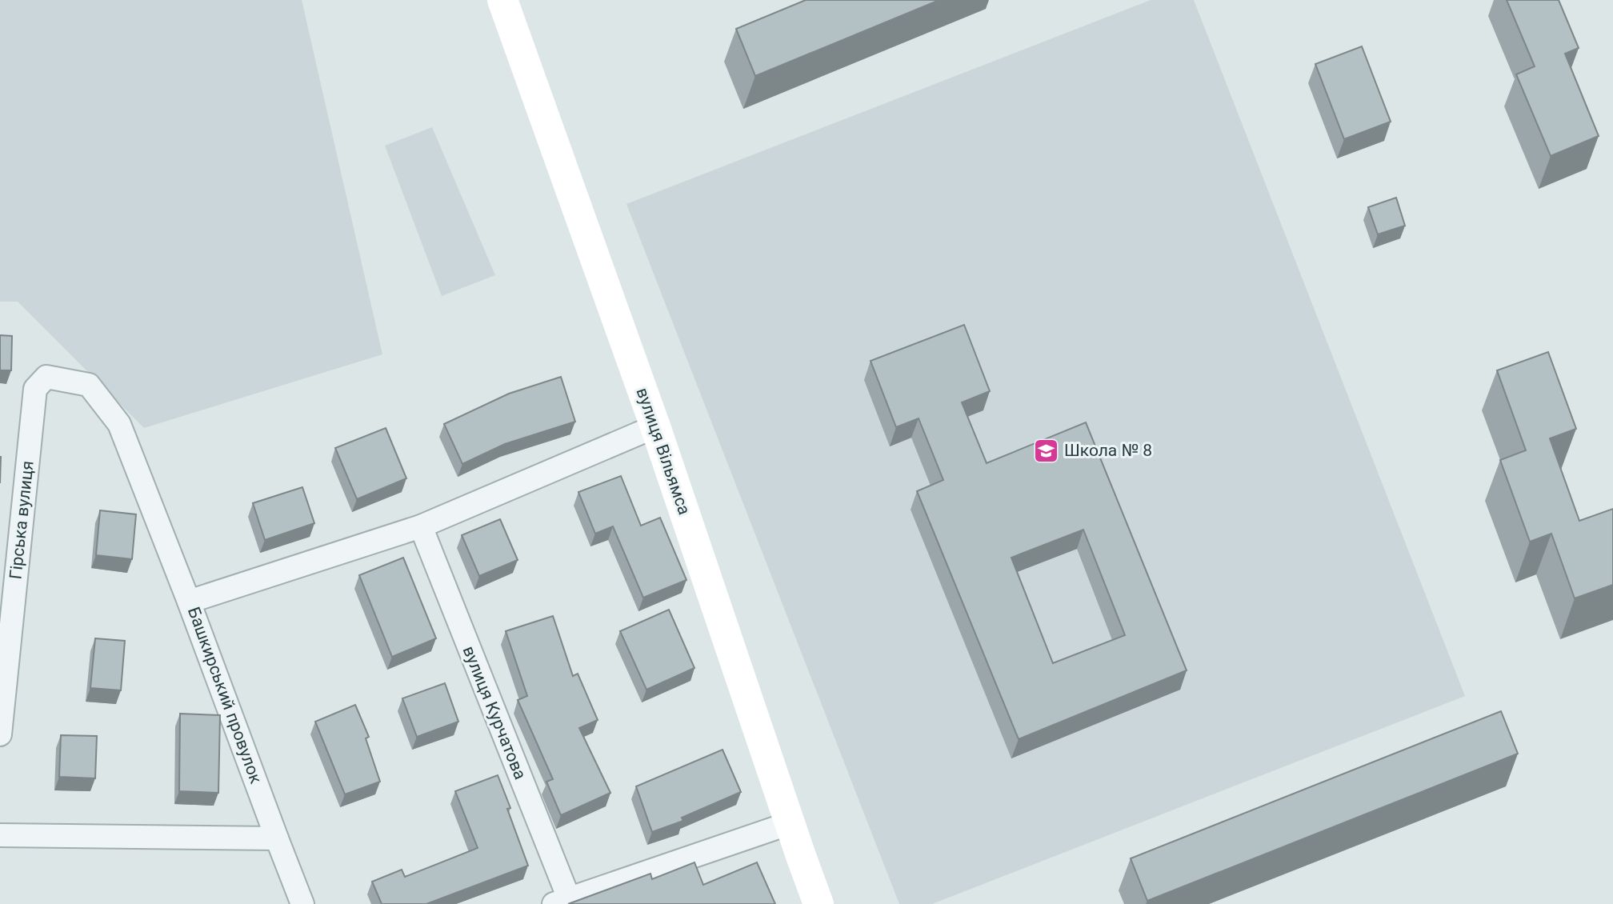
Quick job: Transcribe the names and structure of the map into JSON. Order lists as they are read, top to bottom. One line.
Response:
{"streets":{"street":["вулиця Вільямса","Гірська вулиця","Башкирський провулок","вулиця Курчатова"]},"crossings":[["вулиця Вільямса","Башкирський провулок"],["Гірська вулиця","Башкирський провулок"],["Башкирський провулок","вулиця Курчатова"]],"places":{"school or university":["Школа № 8"]}}
